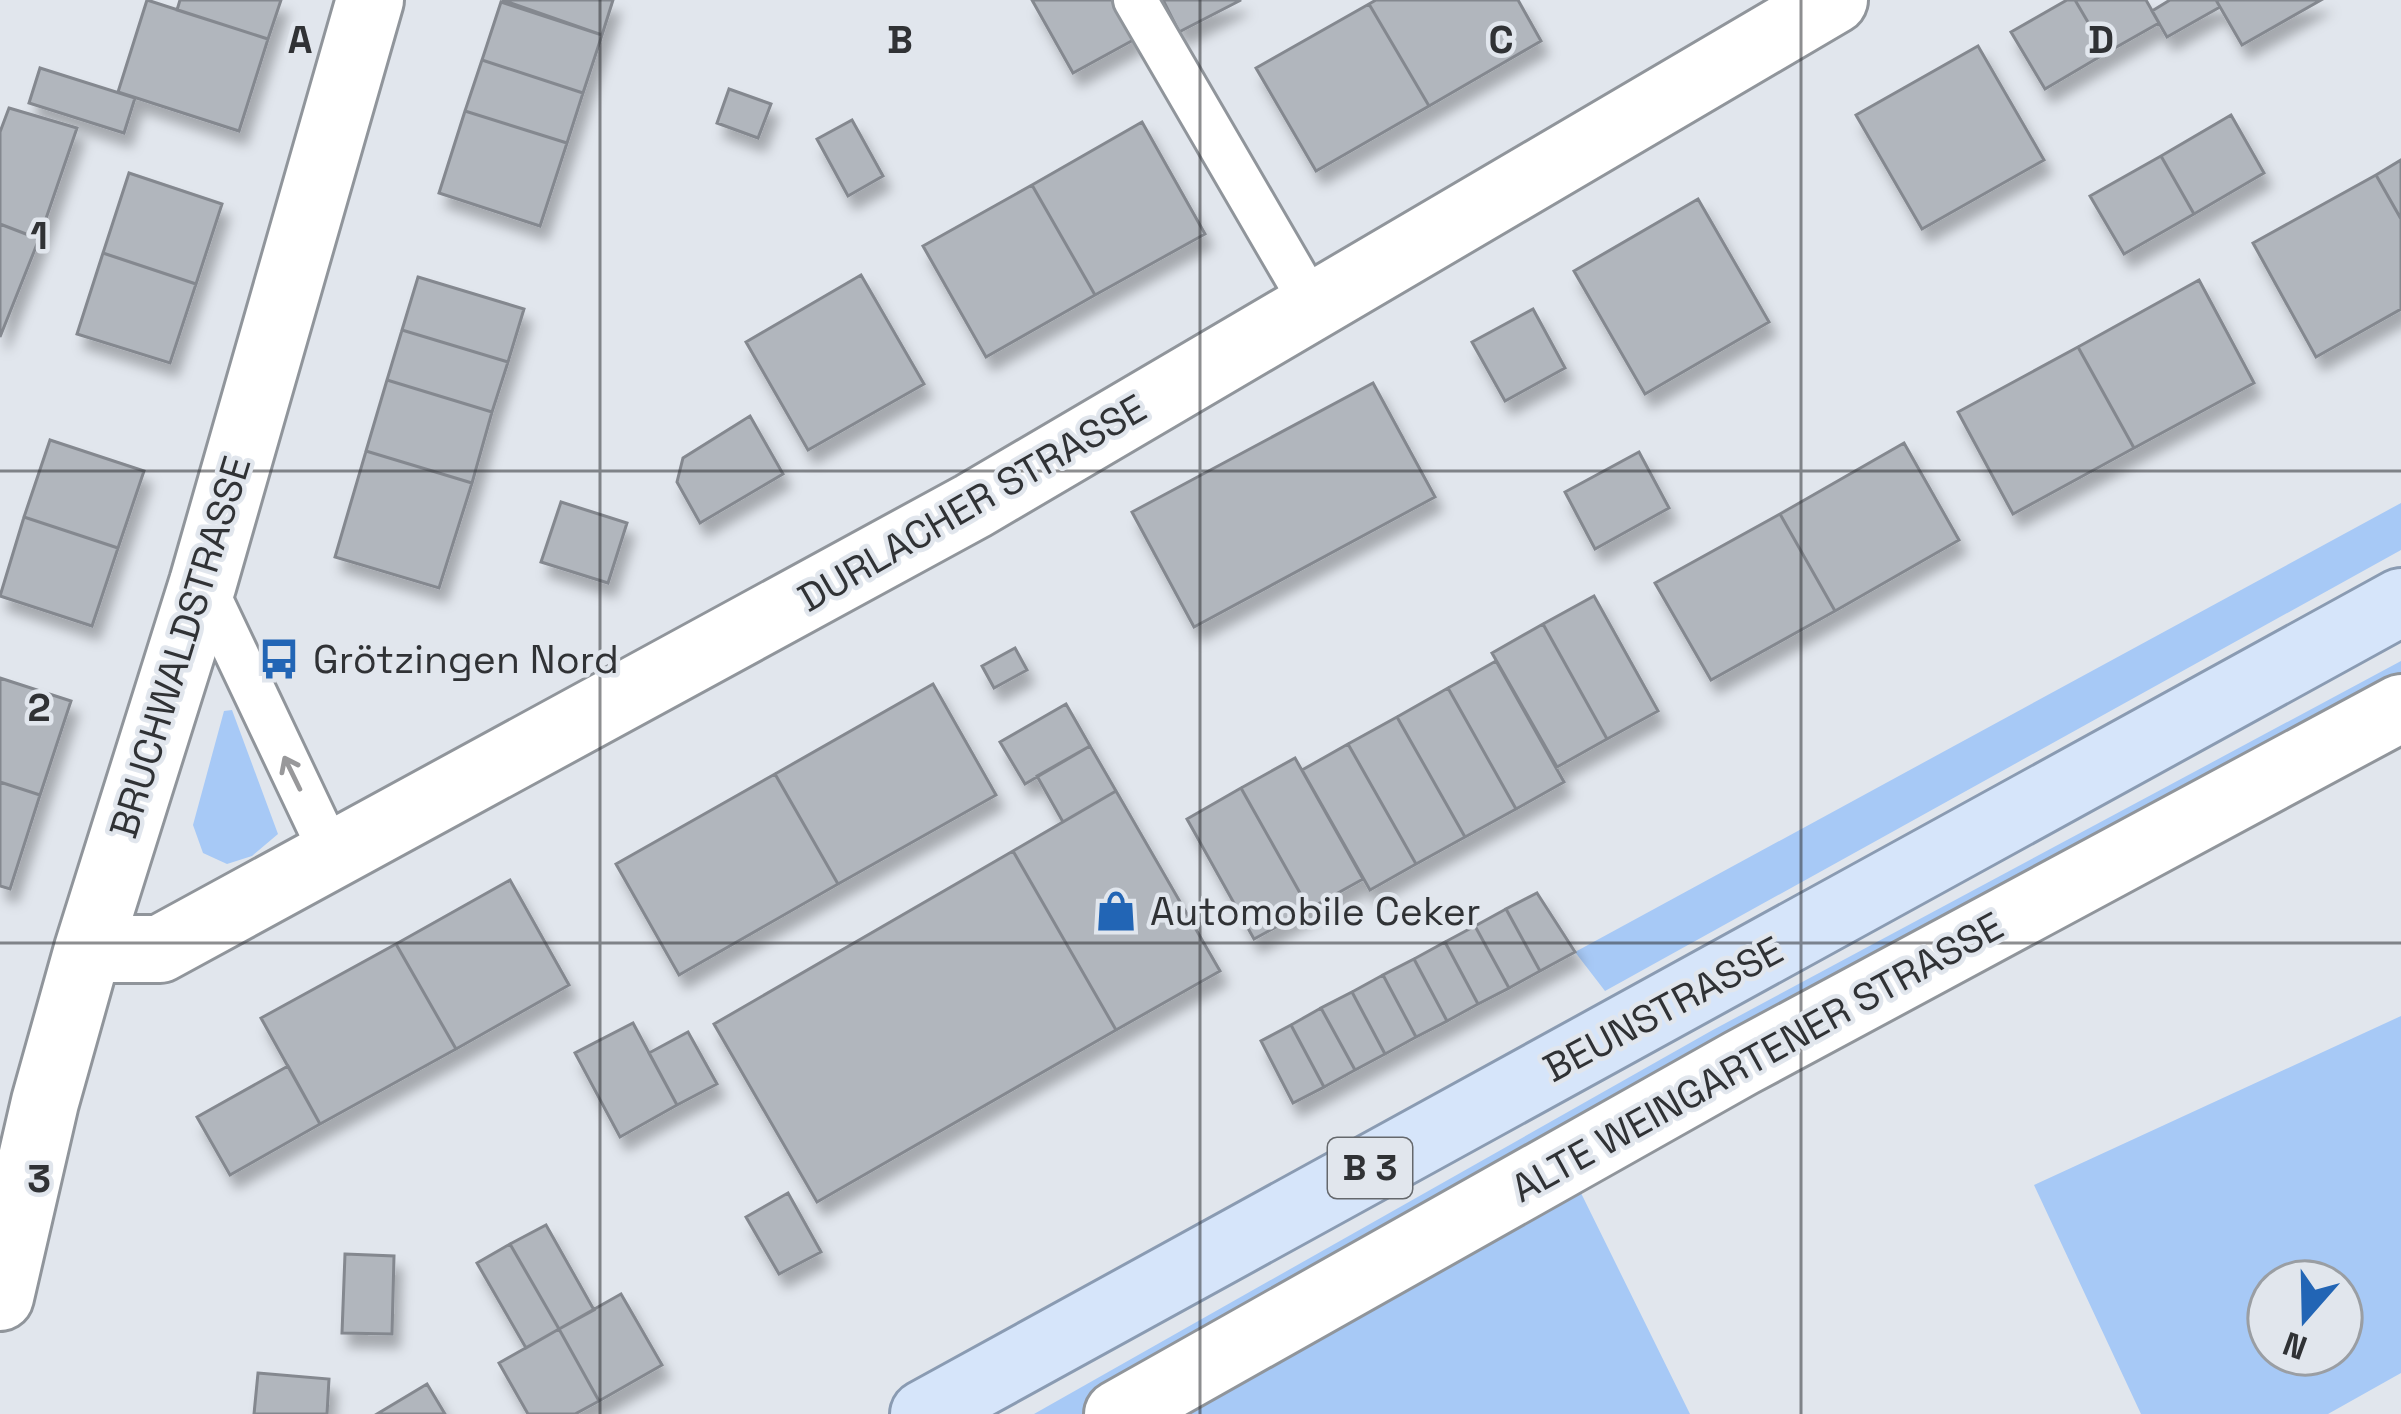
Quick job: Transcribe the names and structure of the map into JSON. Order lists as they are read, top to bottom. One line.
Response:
{"streets":{"main road":["BEUNSTRASSE","B 3"],"street":["DURLACHER STRASSE","BRUCHWALDSTRASSE","ALTE WEINGARTENER STRASSE"]},"crossings":[["DURLACHER STRASSE","BRUCHWALDSTRASSE"]],"places":{"bus stop":["Grötzingen Nord"],"shop":["Automobile Ceker"]},"north":"bottom","grid":{"columns":["A","B","C","D"],"rows":["1","2","3"]}}
